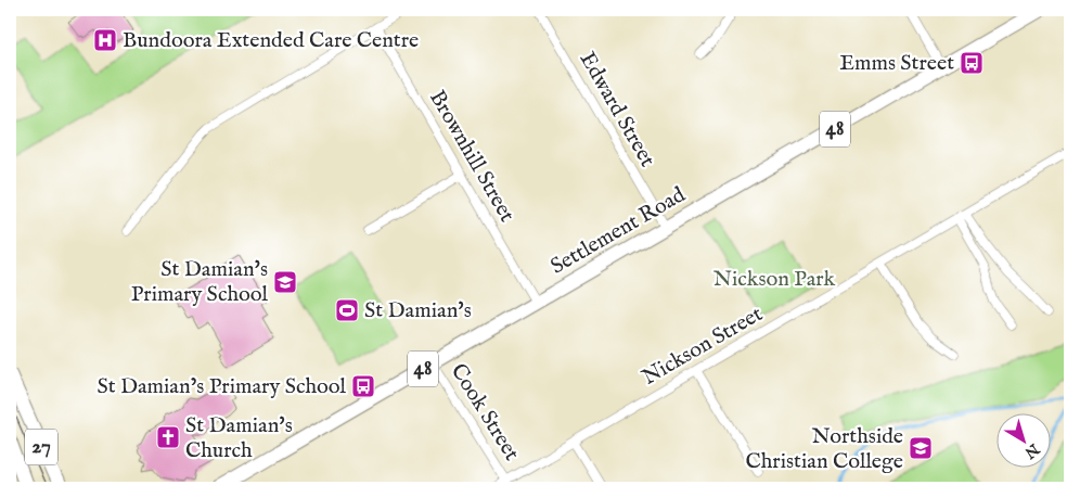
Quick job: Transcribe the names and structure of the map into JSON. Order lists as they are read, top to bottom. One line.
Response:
{"streets":{"main road":["48","Settlement Road","27"],"street":["Edward Street","Brownhill Street","Nickson Street","Cook Street"]},"crossings":[["Edward Street","Settlement Road"],["Brownhill Street","Settlement Road"],["Settlement Road","Cook Street"],["Nickson Street","Cook Street"]],"parks":["Nickson Park"],"places":{"hospital":["Bundoora Extended Care Centre"],"bus stop":["Emms Street","St Damian’s Primary School"],"school or university":["St Damian's Primary School","Northside Christian College"],"sports":["St Damian's"],"church":["St Damian's Church"]},"north":"bottom right"}
